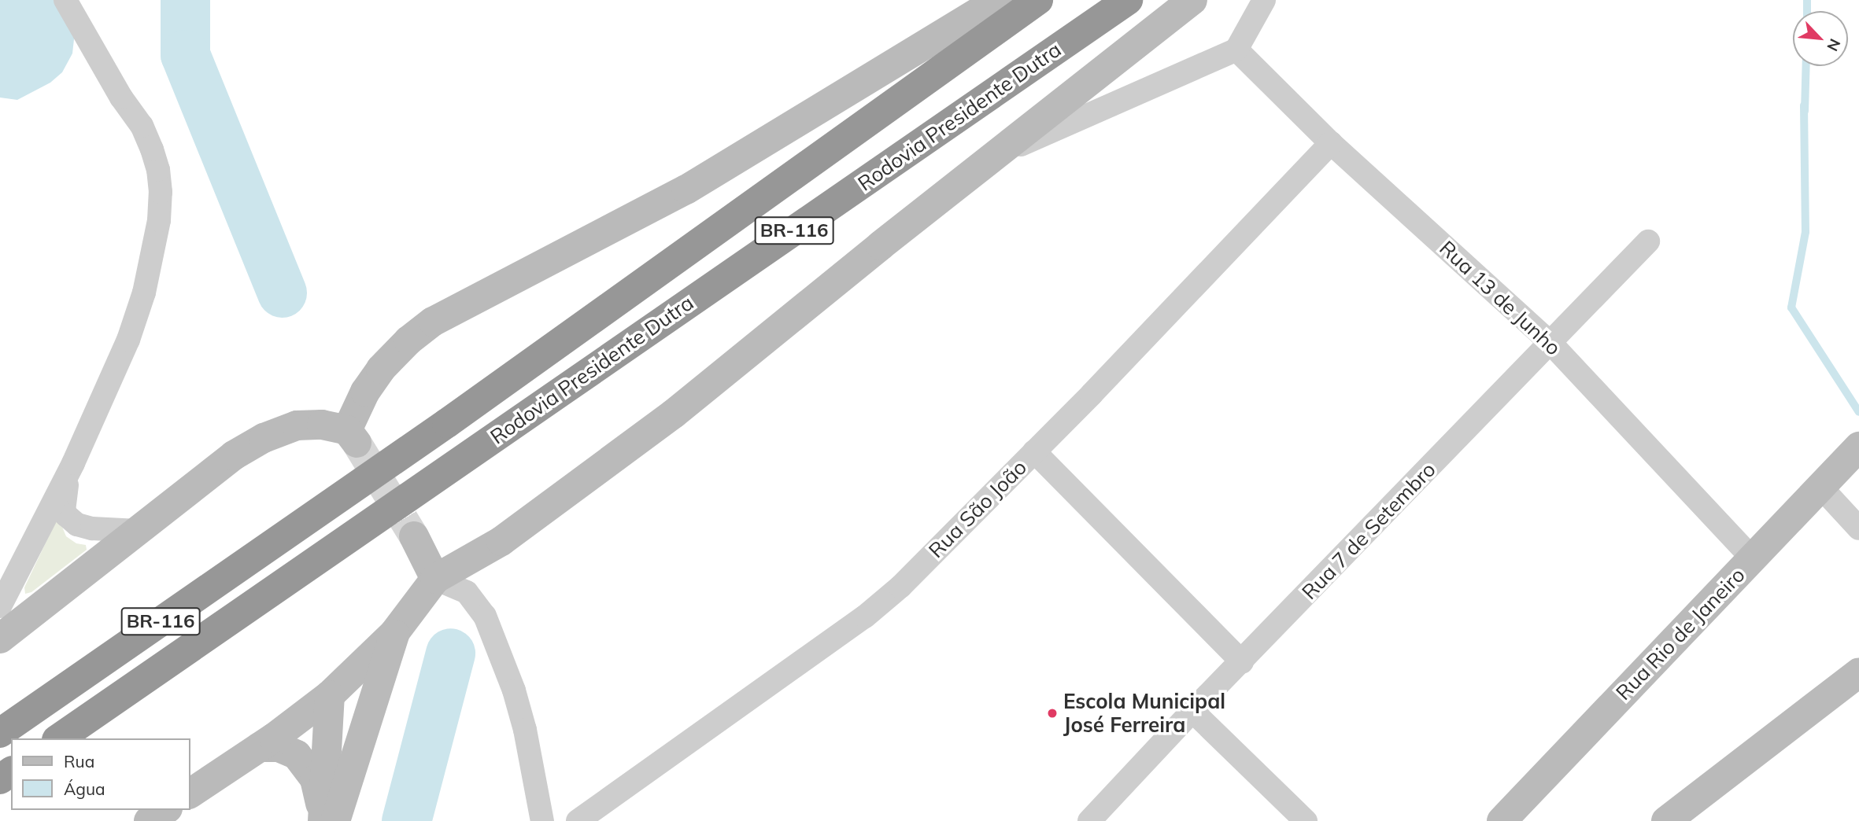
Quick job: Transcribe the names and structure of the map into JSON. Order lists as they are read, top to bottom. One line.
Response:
{"streets":{"highway":["Rodovia Presidente Dutra","BR-116"],"main road":["Rua Rio de Janeiro"],"street":["Rua 13 de Junho","Rua São João","Rua 7 de Setembro"]},"crossings":[["Rua 13 de Junho","Rua São João"],["Rua 13 de Junho","Rua 7 de Setembro"],["Rua 13 de Junho","Rua Rio de Janeiro"]],"places":["Escola Municipal José Ferreira"],"legend":["Rua","Água"],"north":"bottom right"}
